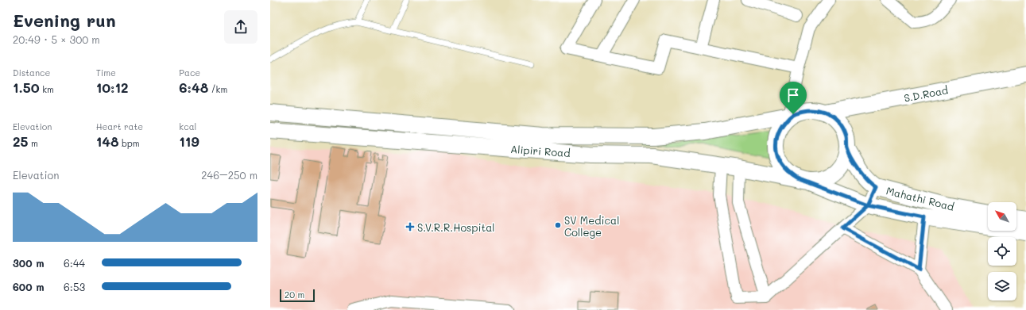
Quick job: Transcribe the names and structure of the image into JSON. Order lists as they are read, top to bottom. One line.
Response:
{"streets":{"street":["S.D.Road","Alipiri Road","Mahathi Road"]},"crossings":[["S.D.Road","Alipiri Road"],["S.D.Road","Mahathi Road"],["Alipiri Road","Mahathi Road"]],"places":{"other":["SV Medical College"],"health":["S.V.R.R.Hospital"]},"scale_bar":"20 m","north":"top left","page":{"heading":["Evening run","20:49 · 5 × 300 m"],"stats":[["Distance","1.50 km"],["Time","10:12"],["Pace","6:48 /km"],["Elevation","25 m"],["Heart rate","148 bpm"],["kcal","119"]],"chart":["Elevation","246–250 m"],"list":[{"name":"300 m","note":"6:44"},{"name":"600 m","note":"6:53"}],"scale":"20 m"}}
